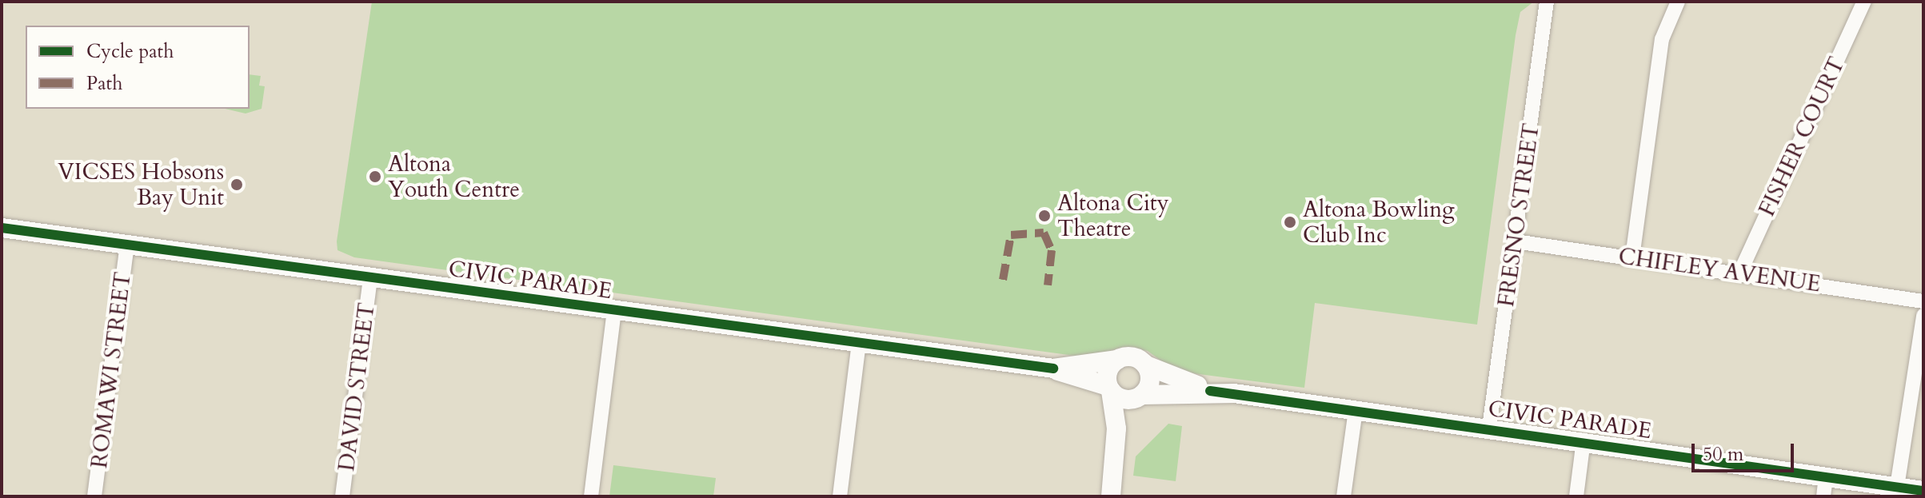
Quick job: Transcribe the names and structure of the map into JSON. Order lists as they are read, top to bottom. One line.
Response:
{"streets":{"street":["FISHER COURT","FRESNO STREET","CHIFLEY AVENUE","CIVIC PARADE","ROMAWI STREET","DAVID STREET"]},"crossings":[["FISHER COURT","CHIFLEY AVENUE"],["FRESNO STREET","CHIFLEY AVENUE"],["FRESNO STREET","CIVIC PARADE"],["CIVIC PARADE","ROMAWI STREET"],["CIVIC PARADE","DAVID STREET"]],"places":["Altona Youth Centre","VICSES Hobsons Bay Unit","Altona City Theatre","Altona Bowling Club Inc"],"legend":["Cycle path","Path"],"scale_bar":"50 m"}
